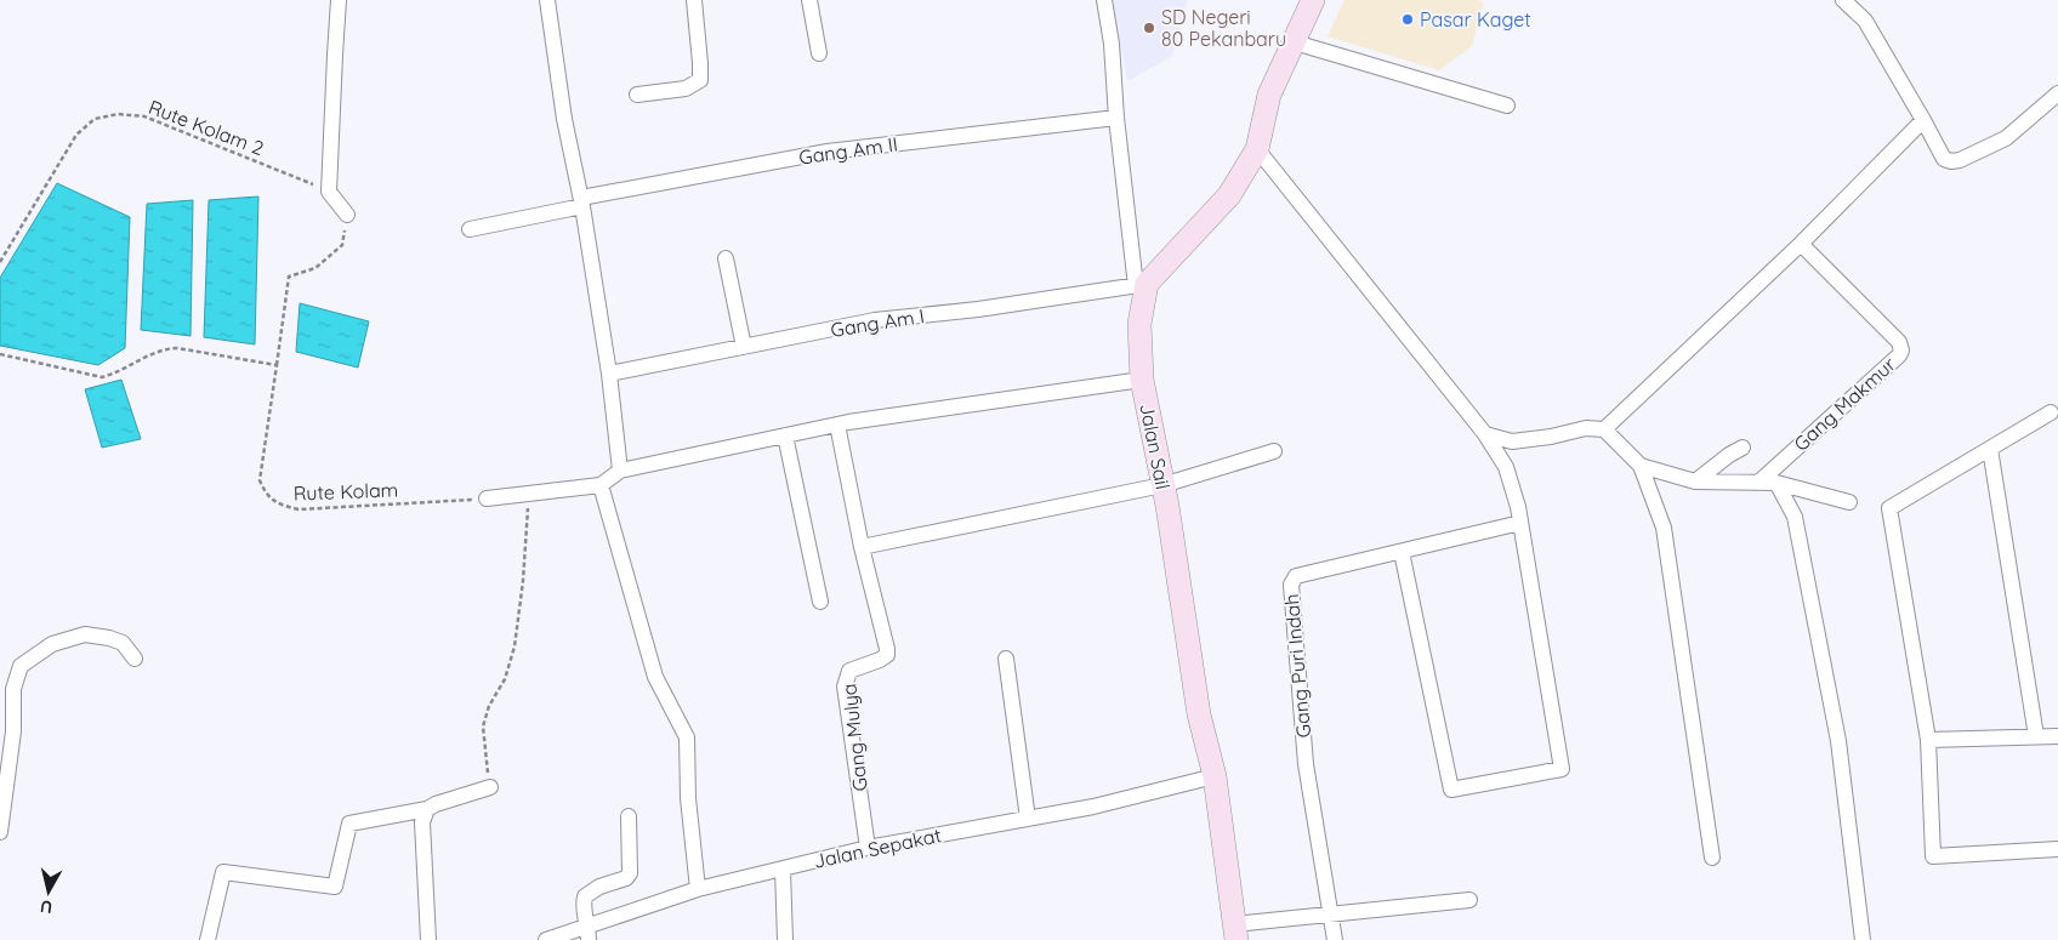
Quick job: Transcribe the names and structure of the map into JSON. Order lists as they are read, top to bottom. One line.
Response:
{"streets":{"street":["Gang Am II","Gang Am I","Gang Makmur","Jalan Sail","Gang Puri Indah","Gang Mulya","Jalan Sepakat"],"path":["Rute Kolam 2","Rute Kolam"]},"crossings":[["Gang Am I","Jalan Sail"],["Jalan Sail","Jalan Sepakat"],["Gang Mulya","Jalan Sepakat"]],"places":["Pasar Kaget","SD Negeri 80 Pekanbaru"],"north":"bottom"}
